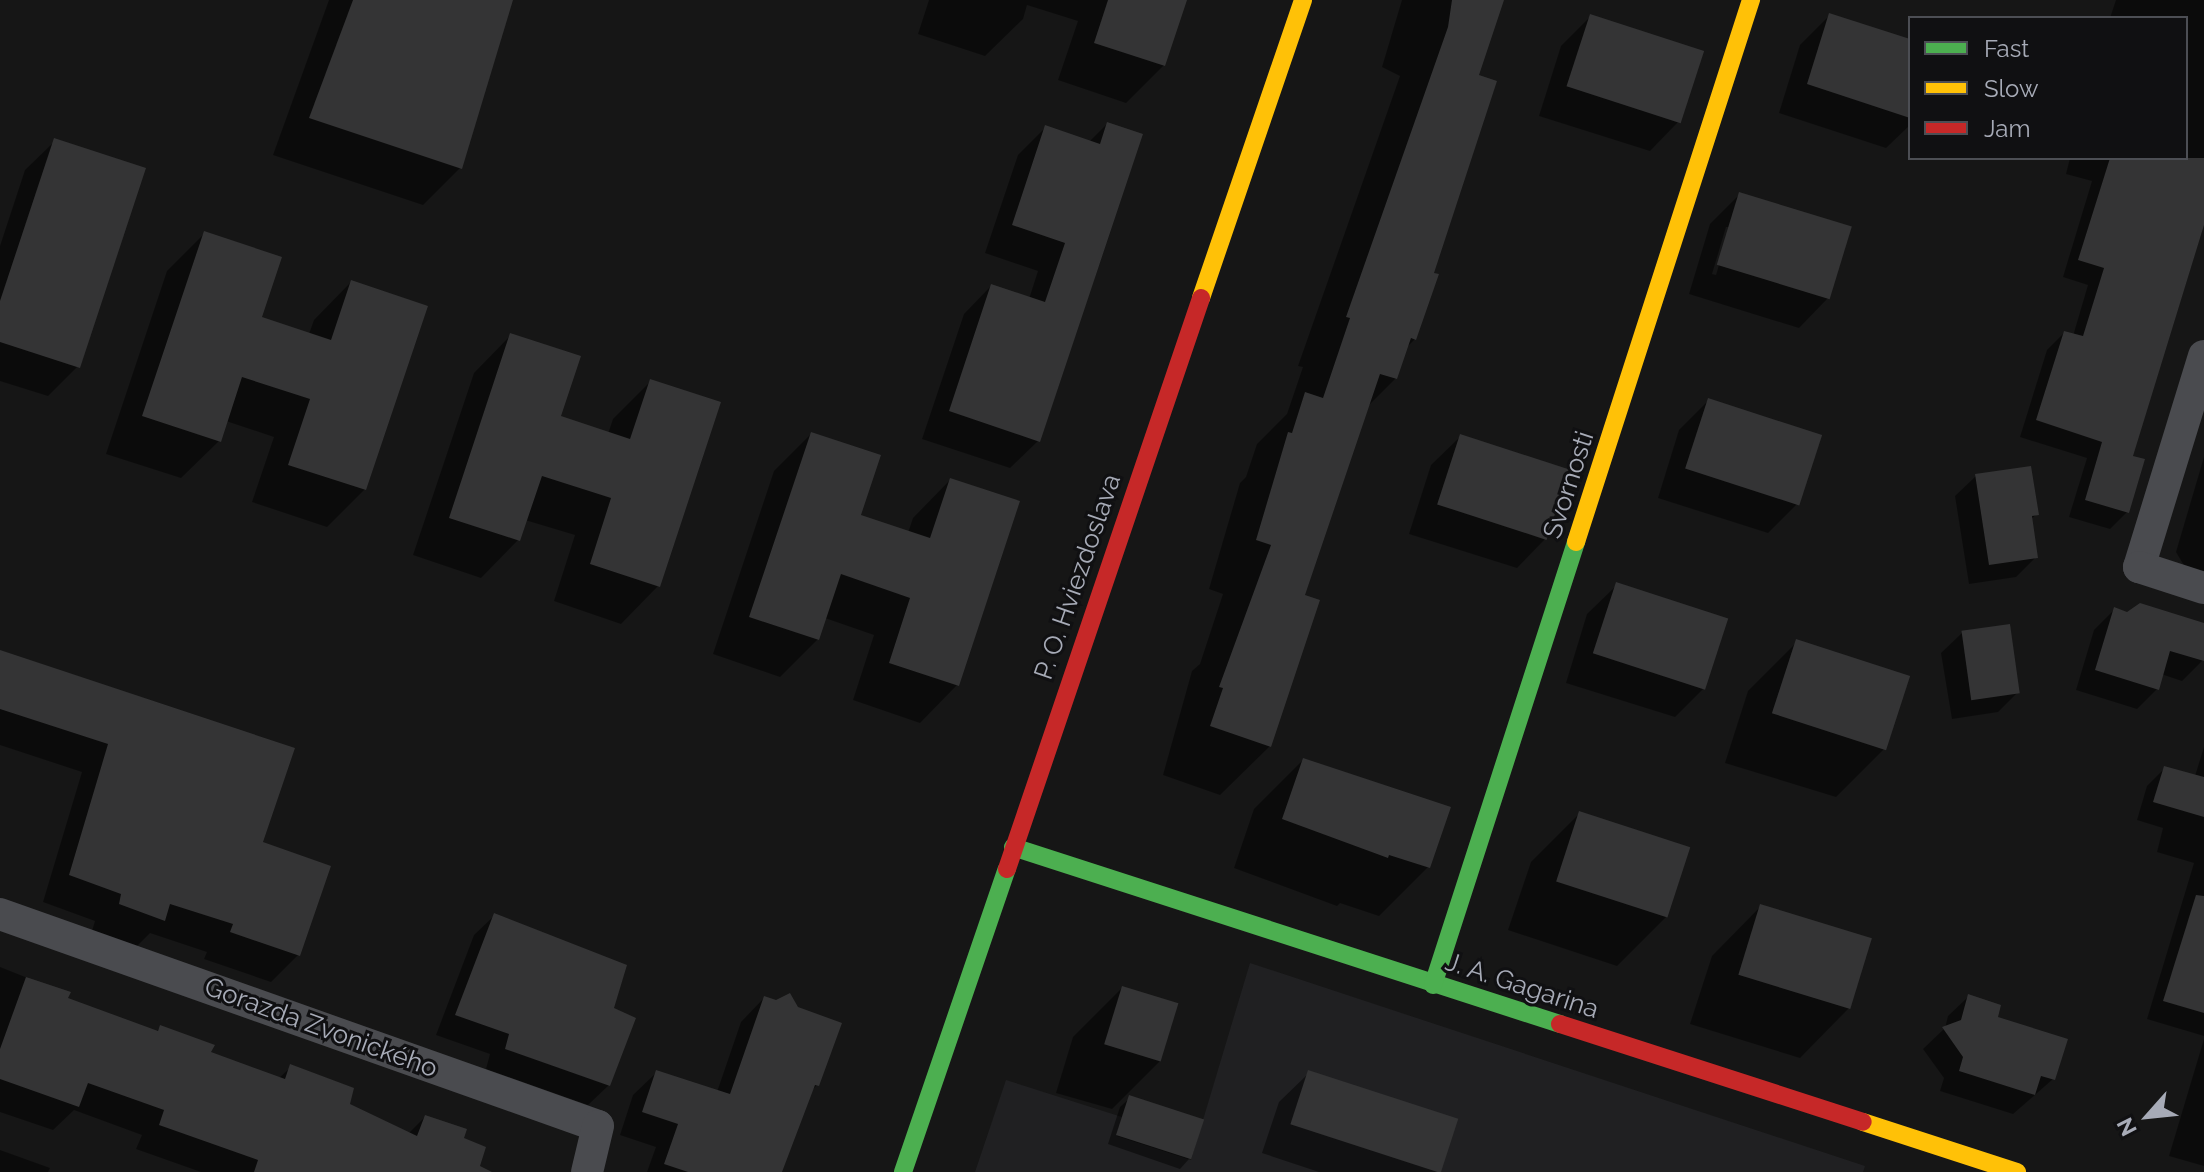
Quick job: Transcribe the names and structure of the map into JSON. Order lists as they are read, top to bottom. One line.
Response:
{"streets":{"street":["Svornosti","P. O. Hviezdoslava","J. A. Gagarina","Gorazda Zvonického"]},"crossings":[["Svornosti","J. A. Gagarina"],["P. O. Hviezdoslava","J. A. Gagarina"]],"legend":["Fast","Slow","Jam"],"north":"bottom left"}
